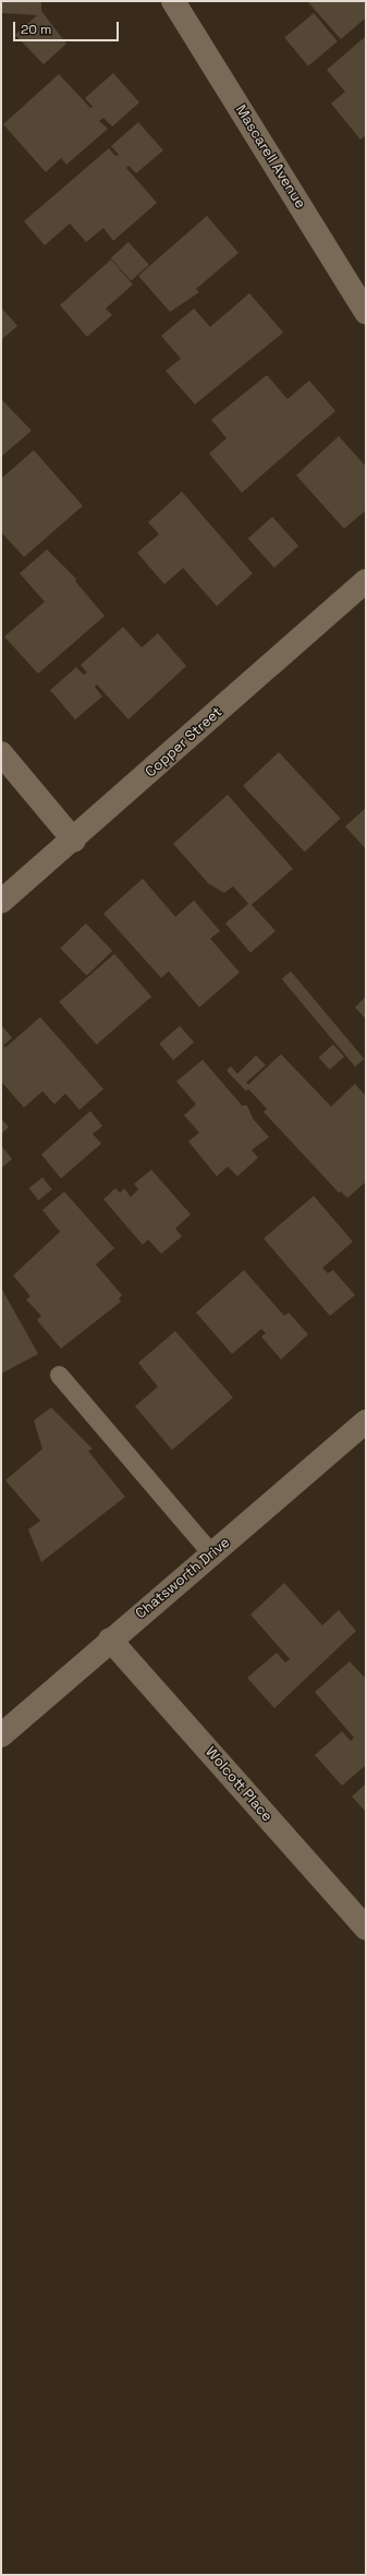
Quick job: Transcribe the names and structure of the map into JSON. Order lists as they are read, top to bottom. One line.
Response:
{"streets":{"street":["Mascarell Avenue","Copper Street","Chatsworth Drive","Wolcott Place"]},"crossings":[["Chatsworth Drive","Wolcott Place"]],"scale_bar":"20 m"}
